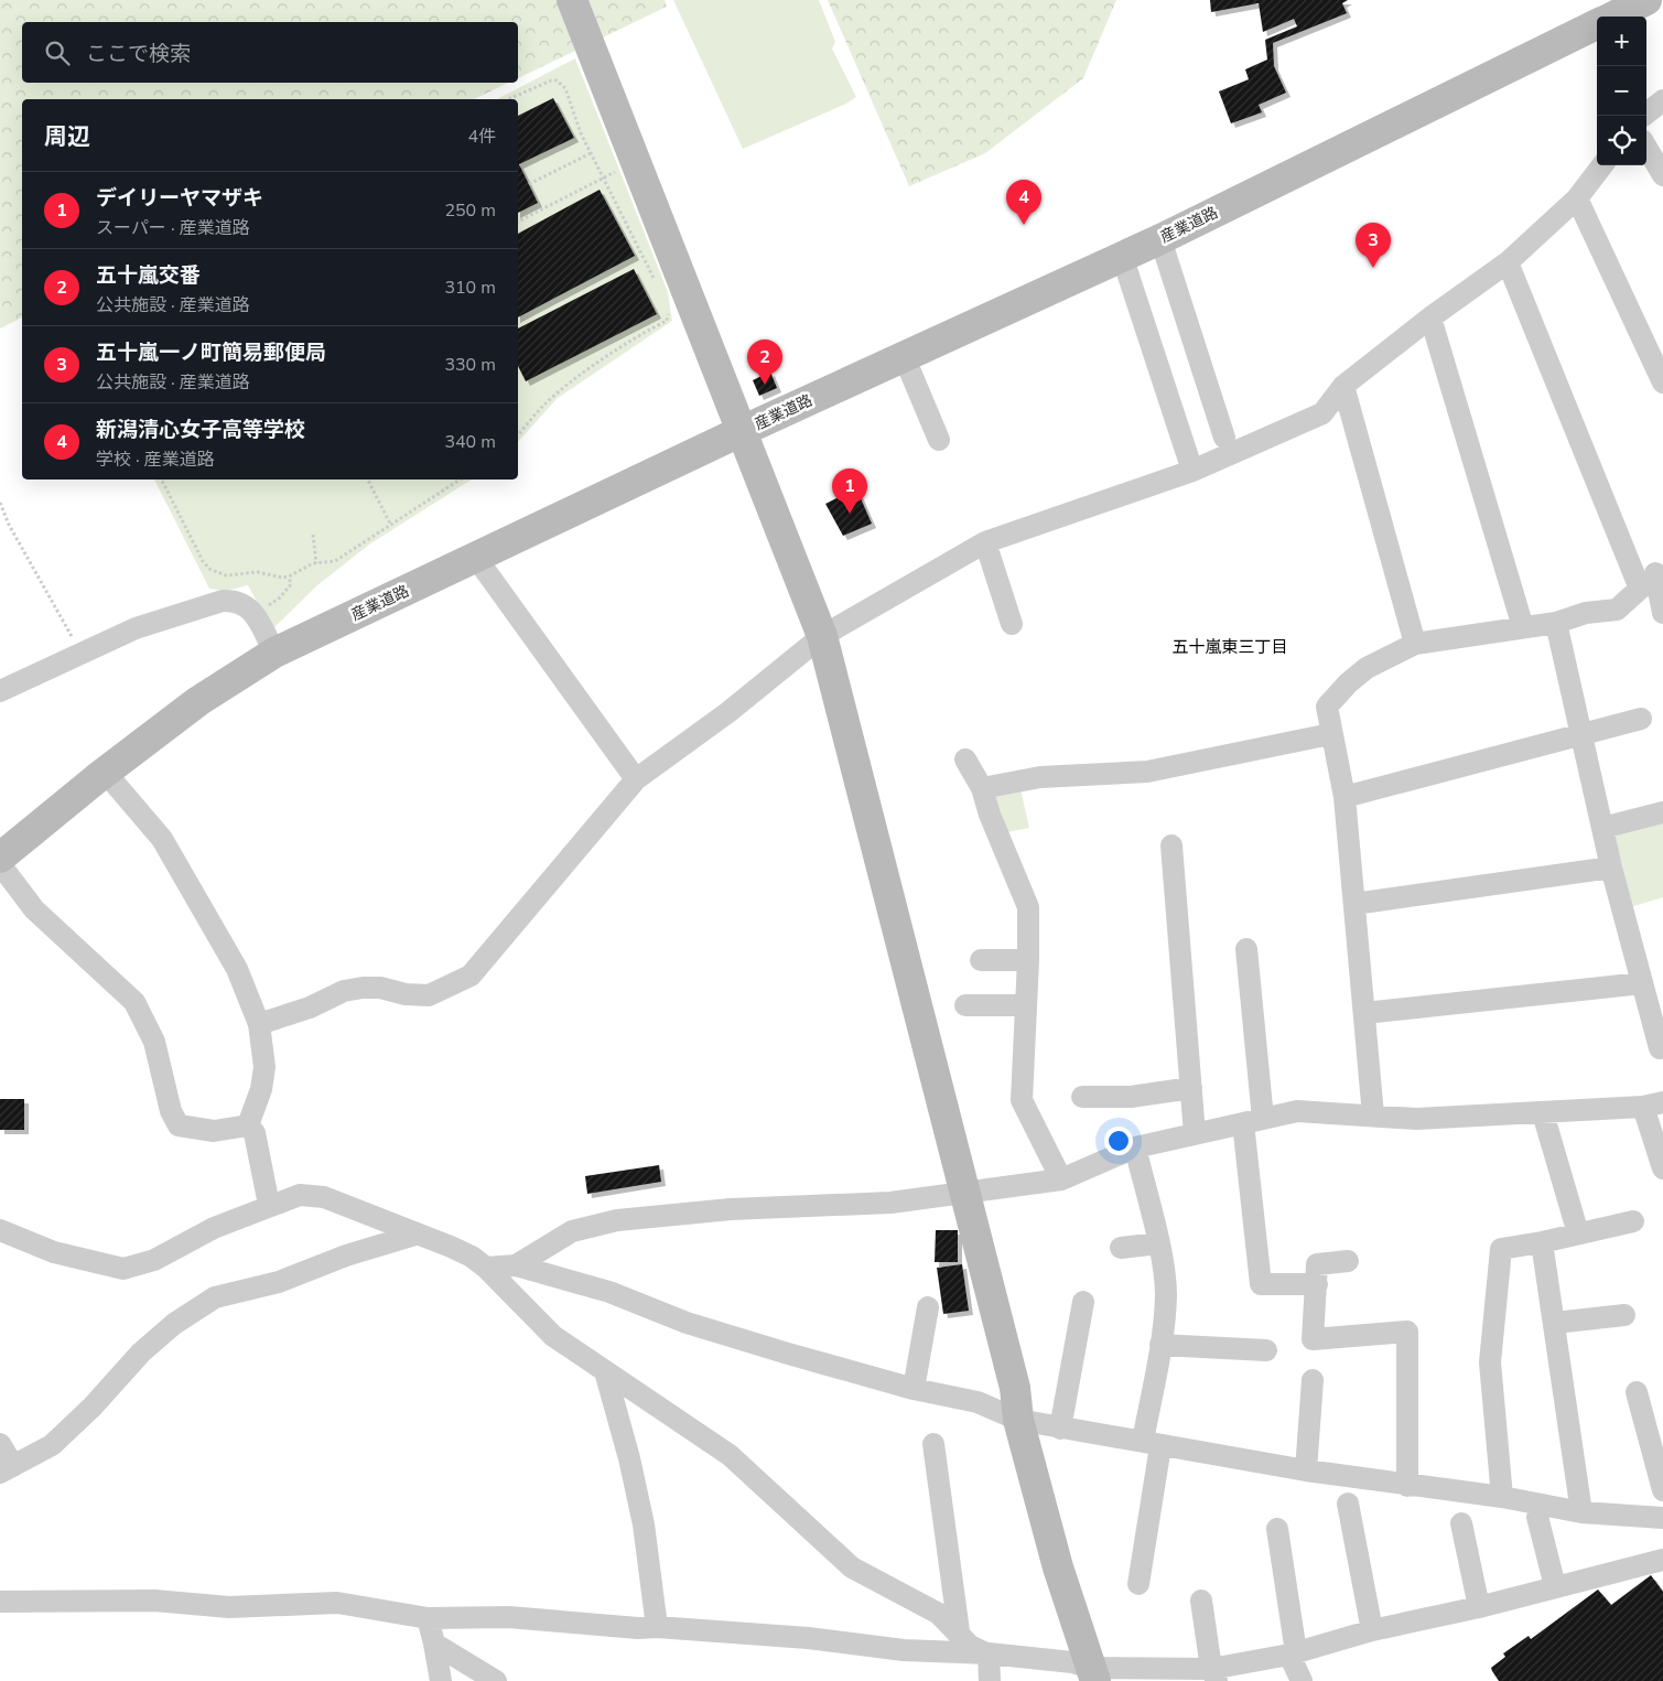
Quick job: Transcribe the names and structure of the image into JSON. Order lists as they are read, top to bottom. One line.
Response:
{"streets":{"street":["産業道路"]},"districts":["五十嵐東三丁目"],"page":{"map_buttons":["+","−"],"search":"ここで検索","heading":["周辺","4件"],"list":[{"mark":"1","name":"デイリーヤマザキ","note":"スーパー · 産業道路","value":"250 m"},{"mark":"2","name":"五十嵐交番","note":"公共施設 · 産業道路","value":"310 m"},{"mark":"3","name":"五十嵐一ノ町簡易郵便局","note":"公共施設 · 産業道路","value":"330 m"},{"mark":"4","name":"新潟清心女子高等学校","note":"学校 · 産業道路","value":"340 m"}],"pins":["4","3","2","1"]}}
